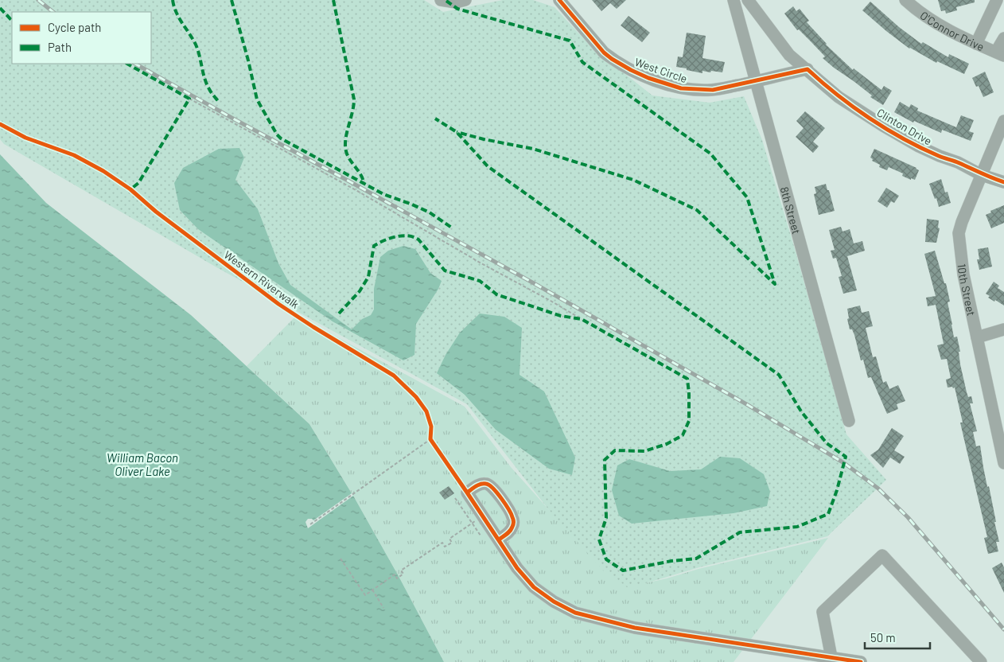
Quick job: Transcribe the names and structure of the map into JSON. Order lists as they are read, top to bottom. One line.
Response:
{"streets":{"street":["O'Connor Drive","West Circle","Clinton Drive","8th Street","10th Street"],"cycle path":["Western Riverwalk"]},"crossings":[["West Circle","Clinton Drive"],["West Circle","8th Street"],["Clinton Drive","10th Street"]],"water":["William Bacon Oliver Lake"],"legend":["Cycle path","Path"],"scale_bar":"50 m"}
